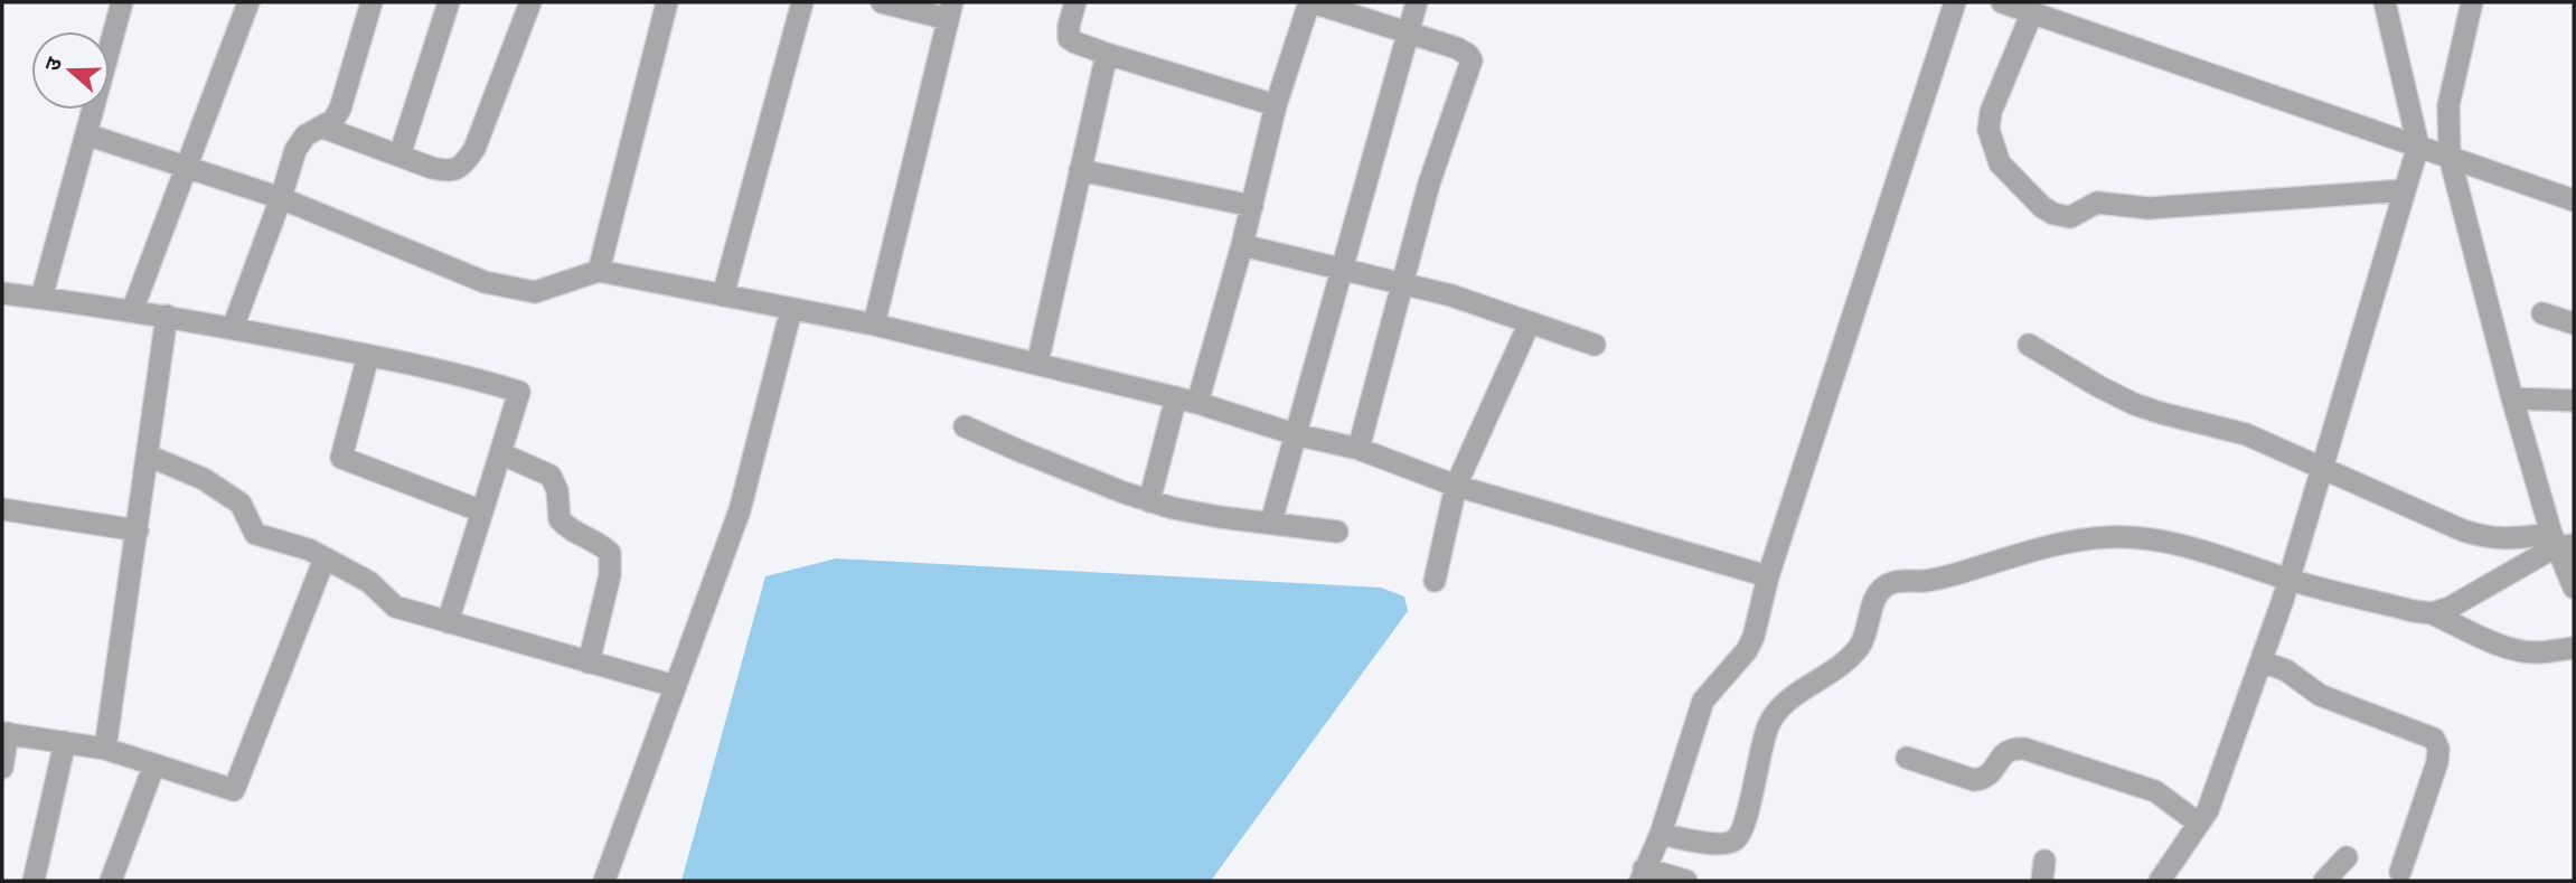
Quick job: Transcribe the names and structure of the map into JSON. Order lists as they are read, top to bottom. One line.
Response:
{"north":"left"}
